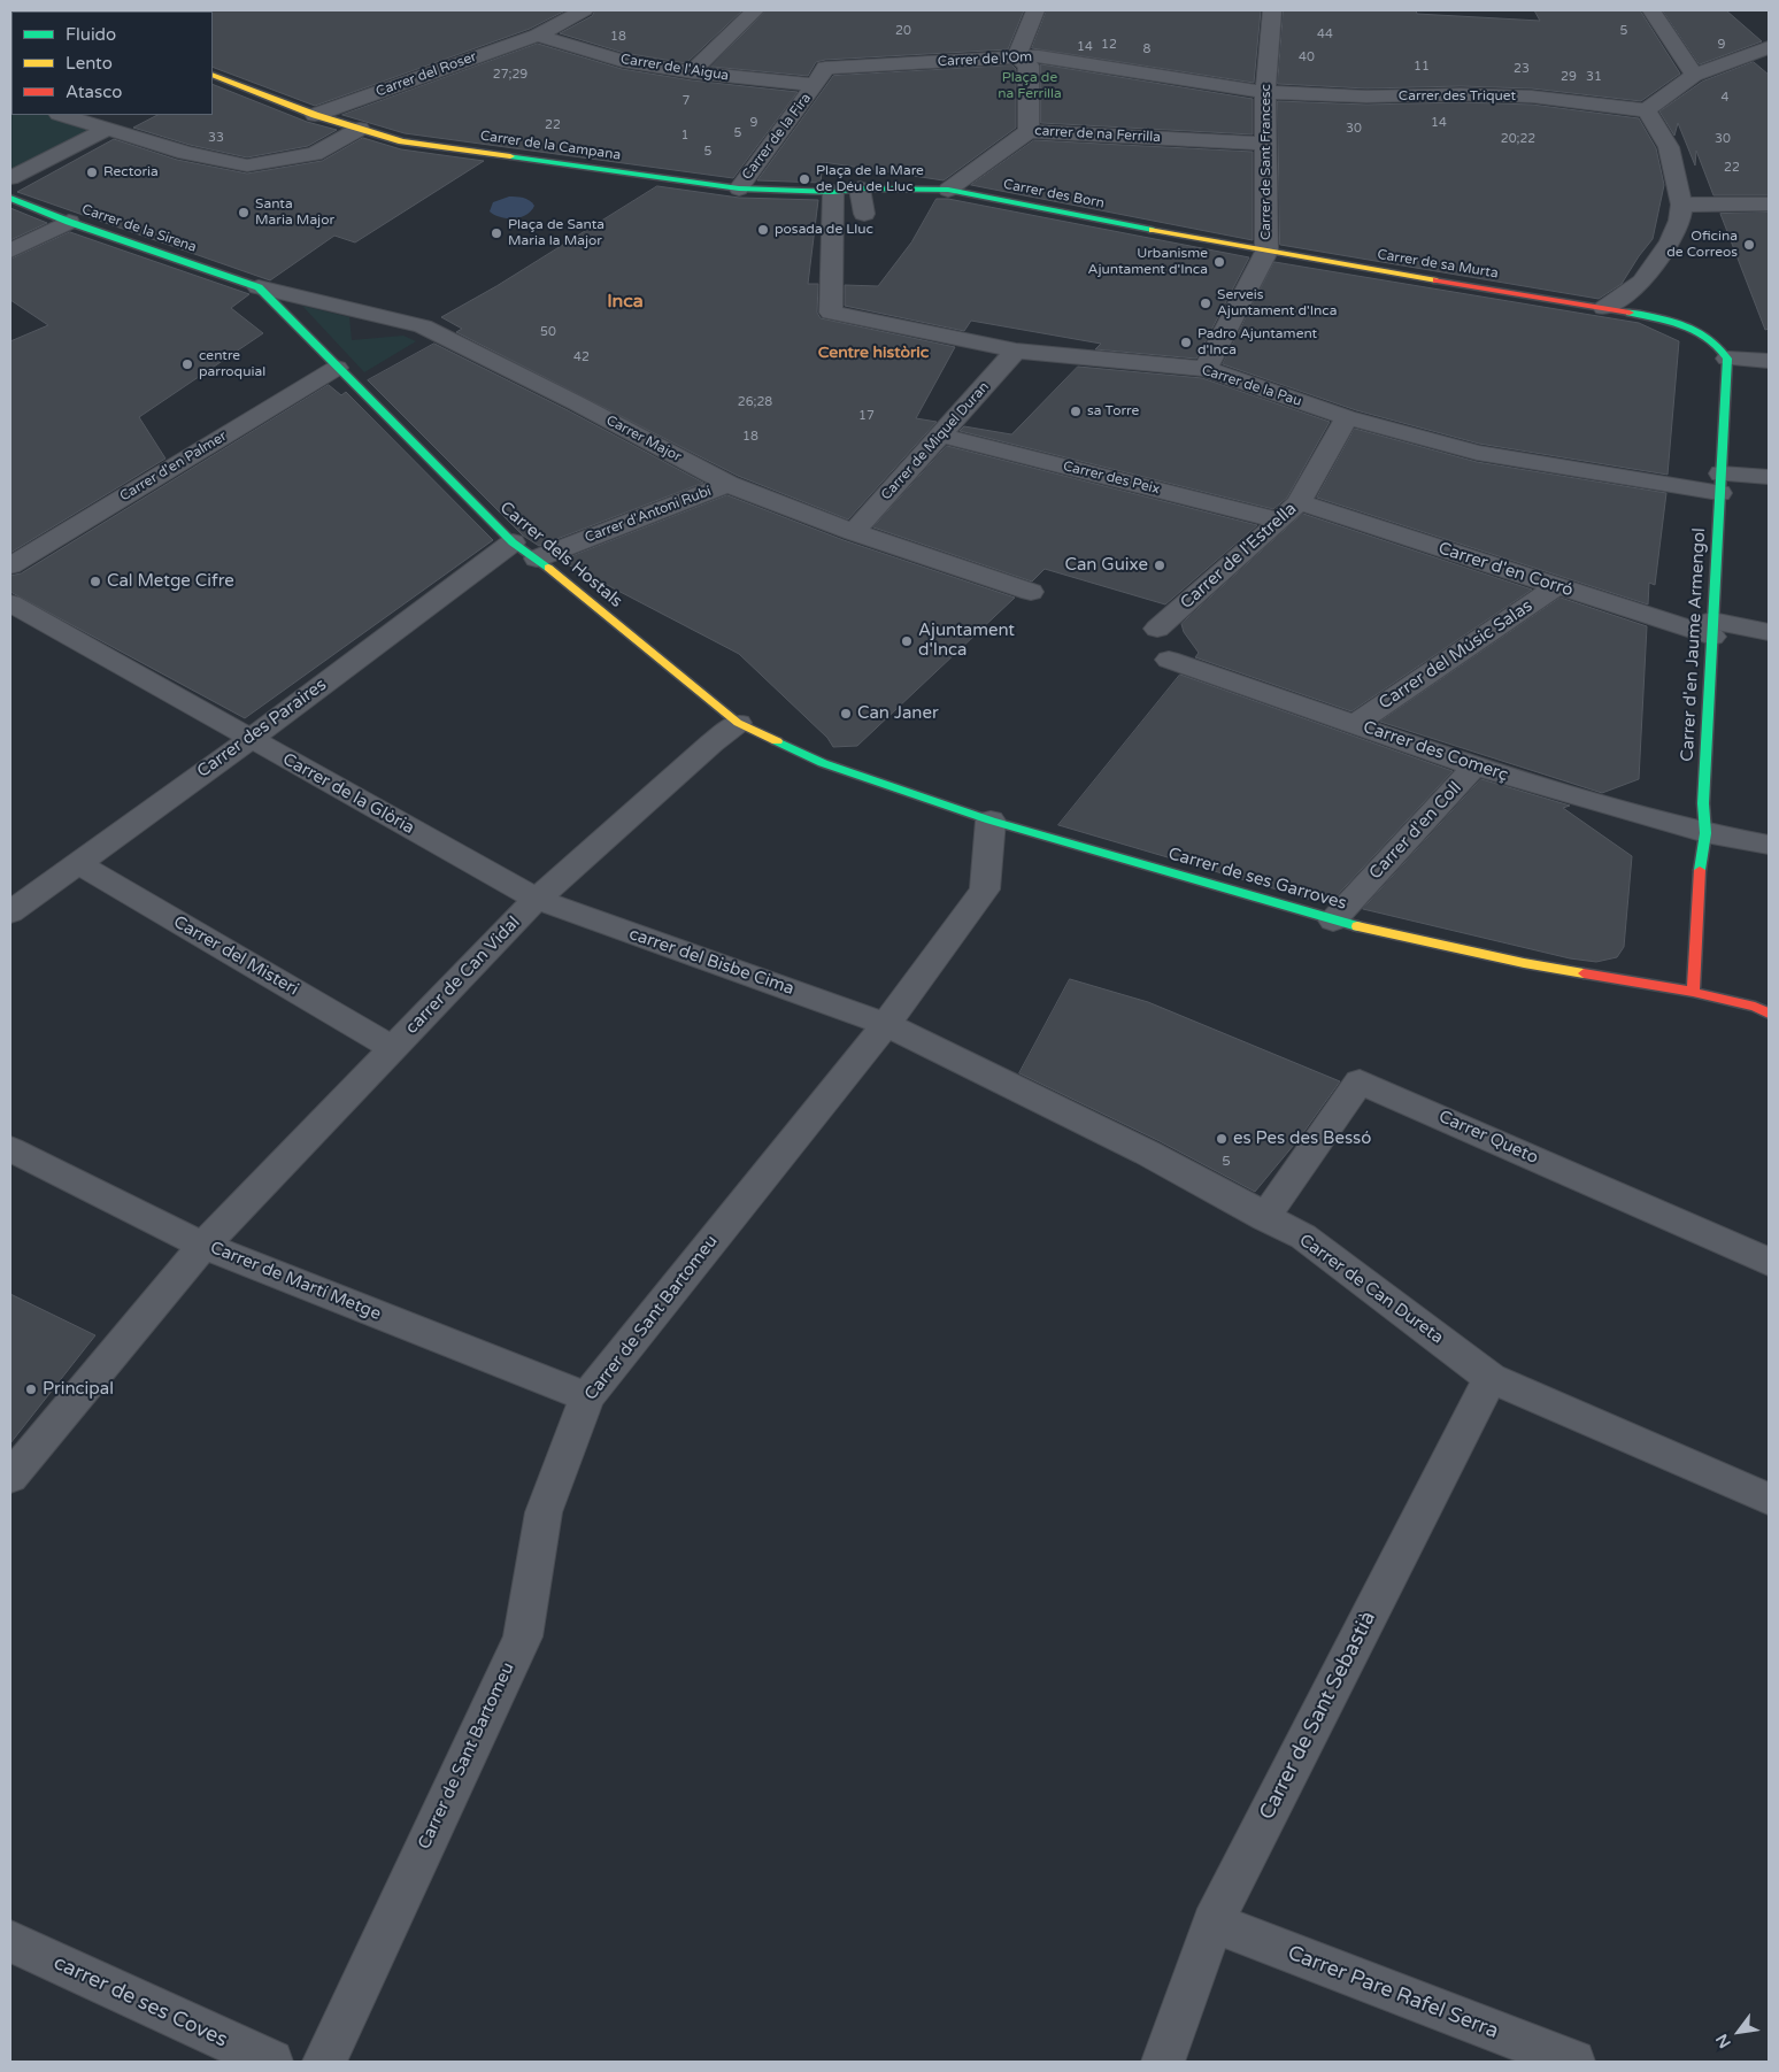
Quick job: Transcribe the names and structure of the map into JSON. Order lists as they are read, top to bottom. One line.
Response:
{"streets":{"street":["Carrer de l'Om","Carrer de l'Aigua","Carrer del Roser","Carrer des Triquet","carrer de na Ferrilla","Carrer de la Fira","Carrer de la Campana","Carrer de Sant Francesc","Carrer des Born","Carrer de la Sirena","Carrer de sa Murta","Carrer de la Pau","Carrer Major","Carrer de Miquel Duran","Carrer d'en Palmer","Carrer des Peix","Carrer d'Antoni Rubí","Carrer dels Hostals","Carrer de l'Estrella","Carrer d'en Corró","Carrer d'en Jaume Armengol","Carrer del Músic Salas","Carrer des Paraires","Carrer des Comerç","Carrer de la Glòria","Carrer d'en Coll","Carrer de ses Garroves","Carrer del Misteri","carrer del Bisbe Cima","carrer de Can Vidal","Carrer Queto","Carrer de Martí Metge","Carrer de Can Dureta","Carrer de Sant Bartomeu","Carrer de Sant Sebastià","Carrer Pare Rafel Serra","carrer de ses Coves"]},"crossings":[["Carrer de l'Om","Carrer de l'Aigua"],["Carrer de l'Om","Carrer des Triquet"],["Carrer de l'Om","Carrer de la Fira"],["Carrer de l'Om","Carrer de Sant Francesc"],["Carrer de l'Aigua","Carrer del Roser"],["Carrer de l'Aigua","Carrer de la Fira"],["Carrer del Roser","Carrer de la Campana"],["Carrer des Triquet","Carrer de Sant Francesc"],["carrer de na Ferrilla","Carrer de Sant Francesc"],["carrer de na Ferrilla","Carrer des Born"],["Carrer de la Fira","Carrer de la Campana"],["Carrer de Sant Francesc","Carrer des Born"],["Carrer de Sant Francesc","Carrer de sa Murta"],["Carrer de Sant Francesc","Carrer de la Pau"],["Carrer des Born","Carrer de sa Murta"],["Carrer des Born","Carrer de la Pau"],["Carrer de la Sirena","Carrer Major"],["Carrer de la Sirena","Carrer dels Hostals"],["Carrer de la Pau","Carrer de Miquel Duran"],["Carrer de la Pau","Carrer de l'Estrella"],["Carrer de la Pau","Carrer d'en Jaume Armengol"],["Carrer Major","Carrer de Miquel Duran"],["Carrer Major","Carrer d'Antoni Rubí"],["Carrer Major","Carrer dels Hostals"],["Carrer de Miquel Duran","Carrer des Peix"],["Carrer d'en Palmer","Carrer dels Hostals"],["Carrer des Peix","Carrer de l'Estrella"],["Carrer d'Antoni Rubí","Carrer dels Hostals"],["Carrer dels Hostals","Carrer des Paraires"],["Carrer dels Hostals","Carrer de ses Garroves"],["Carrer dels Hostals","carrer de Can Vidal"],["Carrer de l'Estrella","Carrer d'en Corró"],["Carrer d'en Corró","Carrer d'en Jaume Armengol"],["Carrer d'en Corró","Carrer del Músic Salas"],["Carrer d'en Jaume Armengol","Carrer des Comerç"],["Carrer d'en Jaume Armengol","Carrer de ses Garroves"],["Carrer del Músic Salas","Carrer des Comerç"],["Carrer des Paraires","Carrer de la Glòria"],["Carrer des Paraires","Carrer del Misteri"],["Carrer des Comerç","Carrer d'en Coll"],["Carrer de la Glòria","carrer del Bisbe Cima"],["Carrer de la Glòria","carrer de Can Vidal"],["Carrer d'en Coll","Carrer de ses Garroves"],["Carrer de ses Garroves","Carrer de Sant Bartomeu"],["Carrer del Misteri","carrer de Can Vidal"],["carrer del Bisbe Cima","carrer de Can Vidal"],["carrer del Bisbe Cima","Carrer de Can Dureta"],["carrer del Bisbe Cima","Carrer de Sant Bartomeu"],["carrer de Can Vidal","Carrer de Martí Metge"],["Carrer Queto","Carrer de Can Dureta"],["Carrer de Martí Metge","Carrer de Sant Bartomeu"],["Carrer de Can Dureta","Carrer de Sant Bartomeu"],["Carrer de Can Dureta","Carrer de Sant Sebastià"],["Carrer de Sant Sebastià","Carrer Pare Rafel Serra"]],"districts":["Inca","Centre històric"],"parks":["Plaça de na Ferrilla"],"places":["Rectoria","Plaça de la Mare de Déu de Lluc","Santa Maria Major","posada de Lluc","Plaça de Santa Maria la Major","Oficina de Correos","Urbanisme Ajuntament d'Inca","Serveis Ajuntament d'Inca","Padro Ajuntament d'Inca","centre parroquial","sa Torre","Can Guixe","Cal Metge Cifre","Ajuntament d'Inca","Can Janer","es Pes des Bessó","Principal"],"house_numbers":["20","5","44","18","12","9","14","8","40","11","23","27;29","29","31","4","7","9","14","22","30","5","1","33","20;22","30","5","22","50","42","26;28","17","18","5"],"legend":["Fluido","Lento","Atasco"],"north":"bottom left"}
